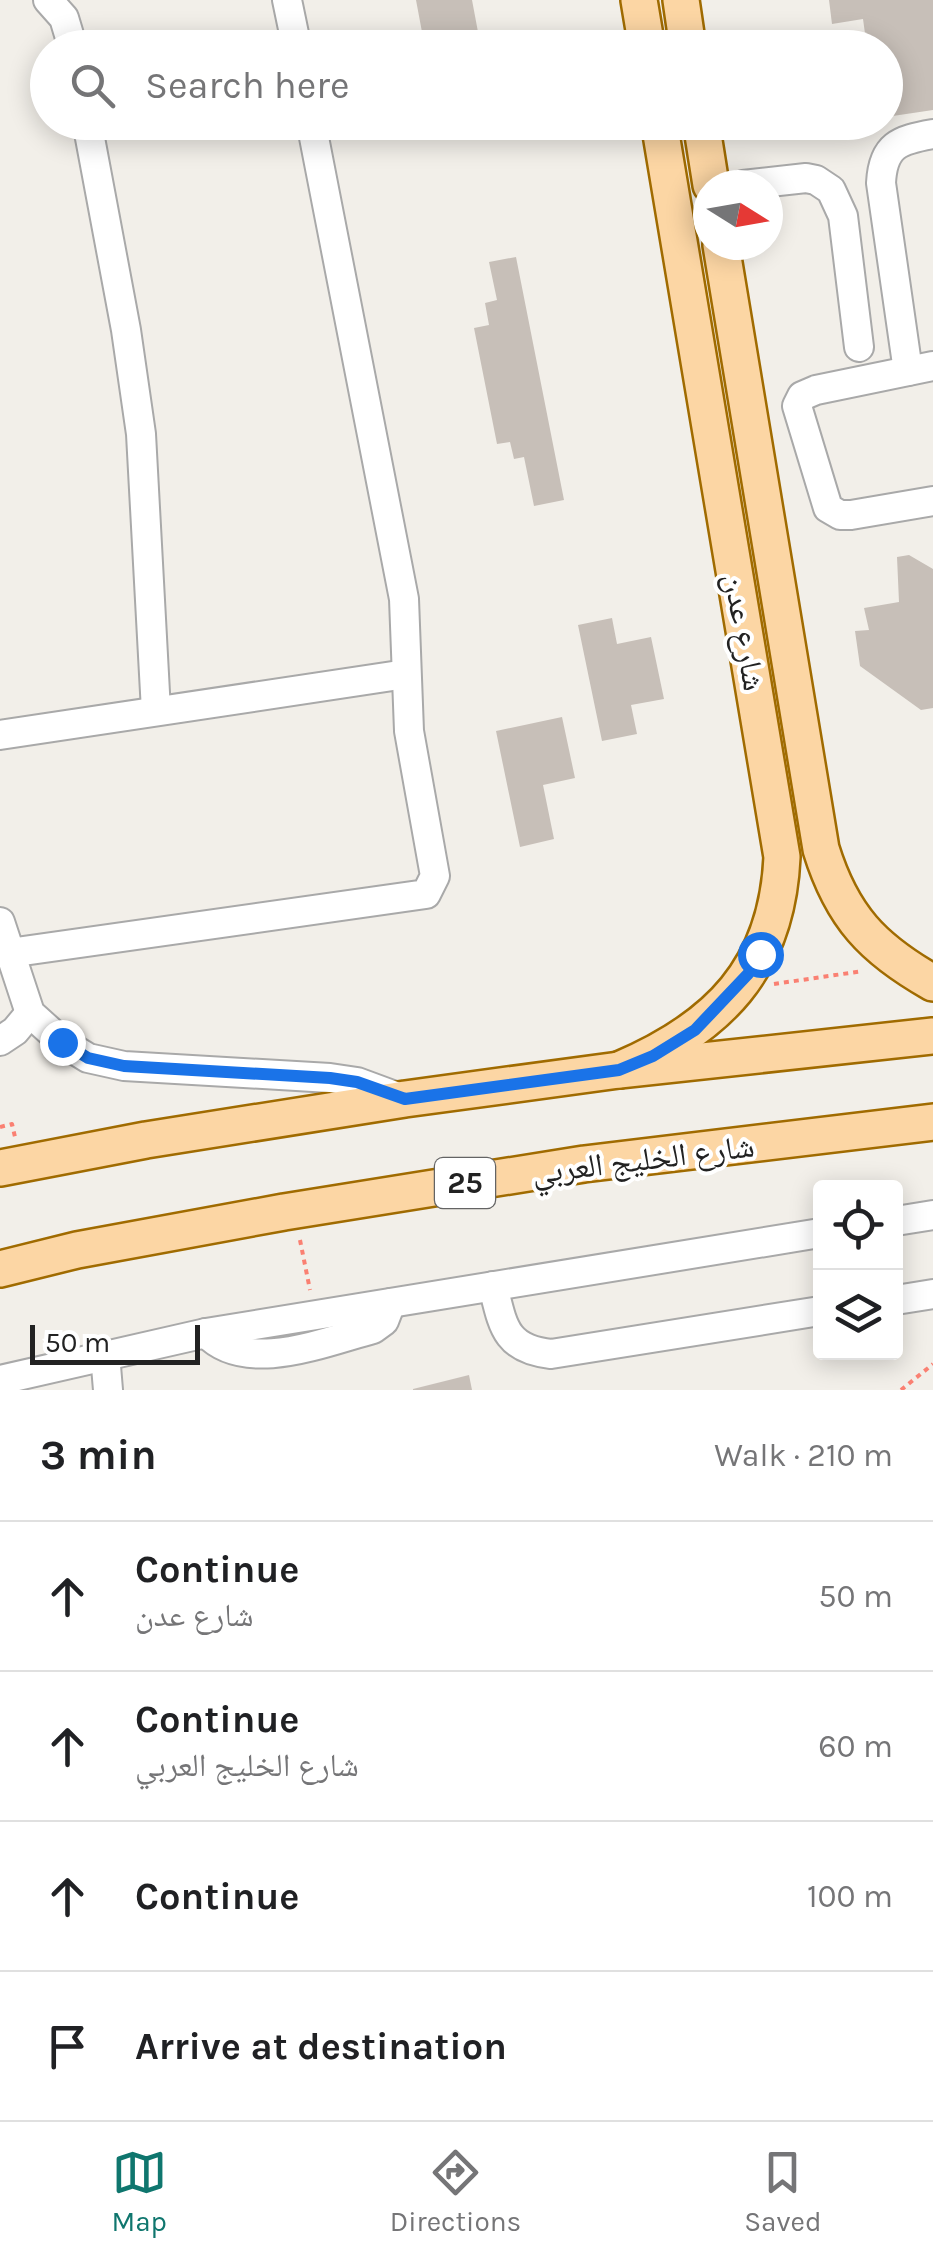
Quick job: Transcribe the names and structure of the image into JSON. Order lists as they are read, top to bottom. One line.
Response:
{"streets":{"main road":["شارع عدن","شارع الخليج العربي","25"]},"scale_bar":"50 m","north":"right","page":{"search":"Search here","scale":"50 m","heading":["3 min","Walk · 210 m"],"list":[["Continue","شارع عدن","50 m"],["Continue","شارع الخليج العربي","60 m"],["Continue","100 m"],"Arrive at destination"],"nav":["Map","Directions","Saved"]}}
